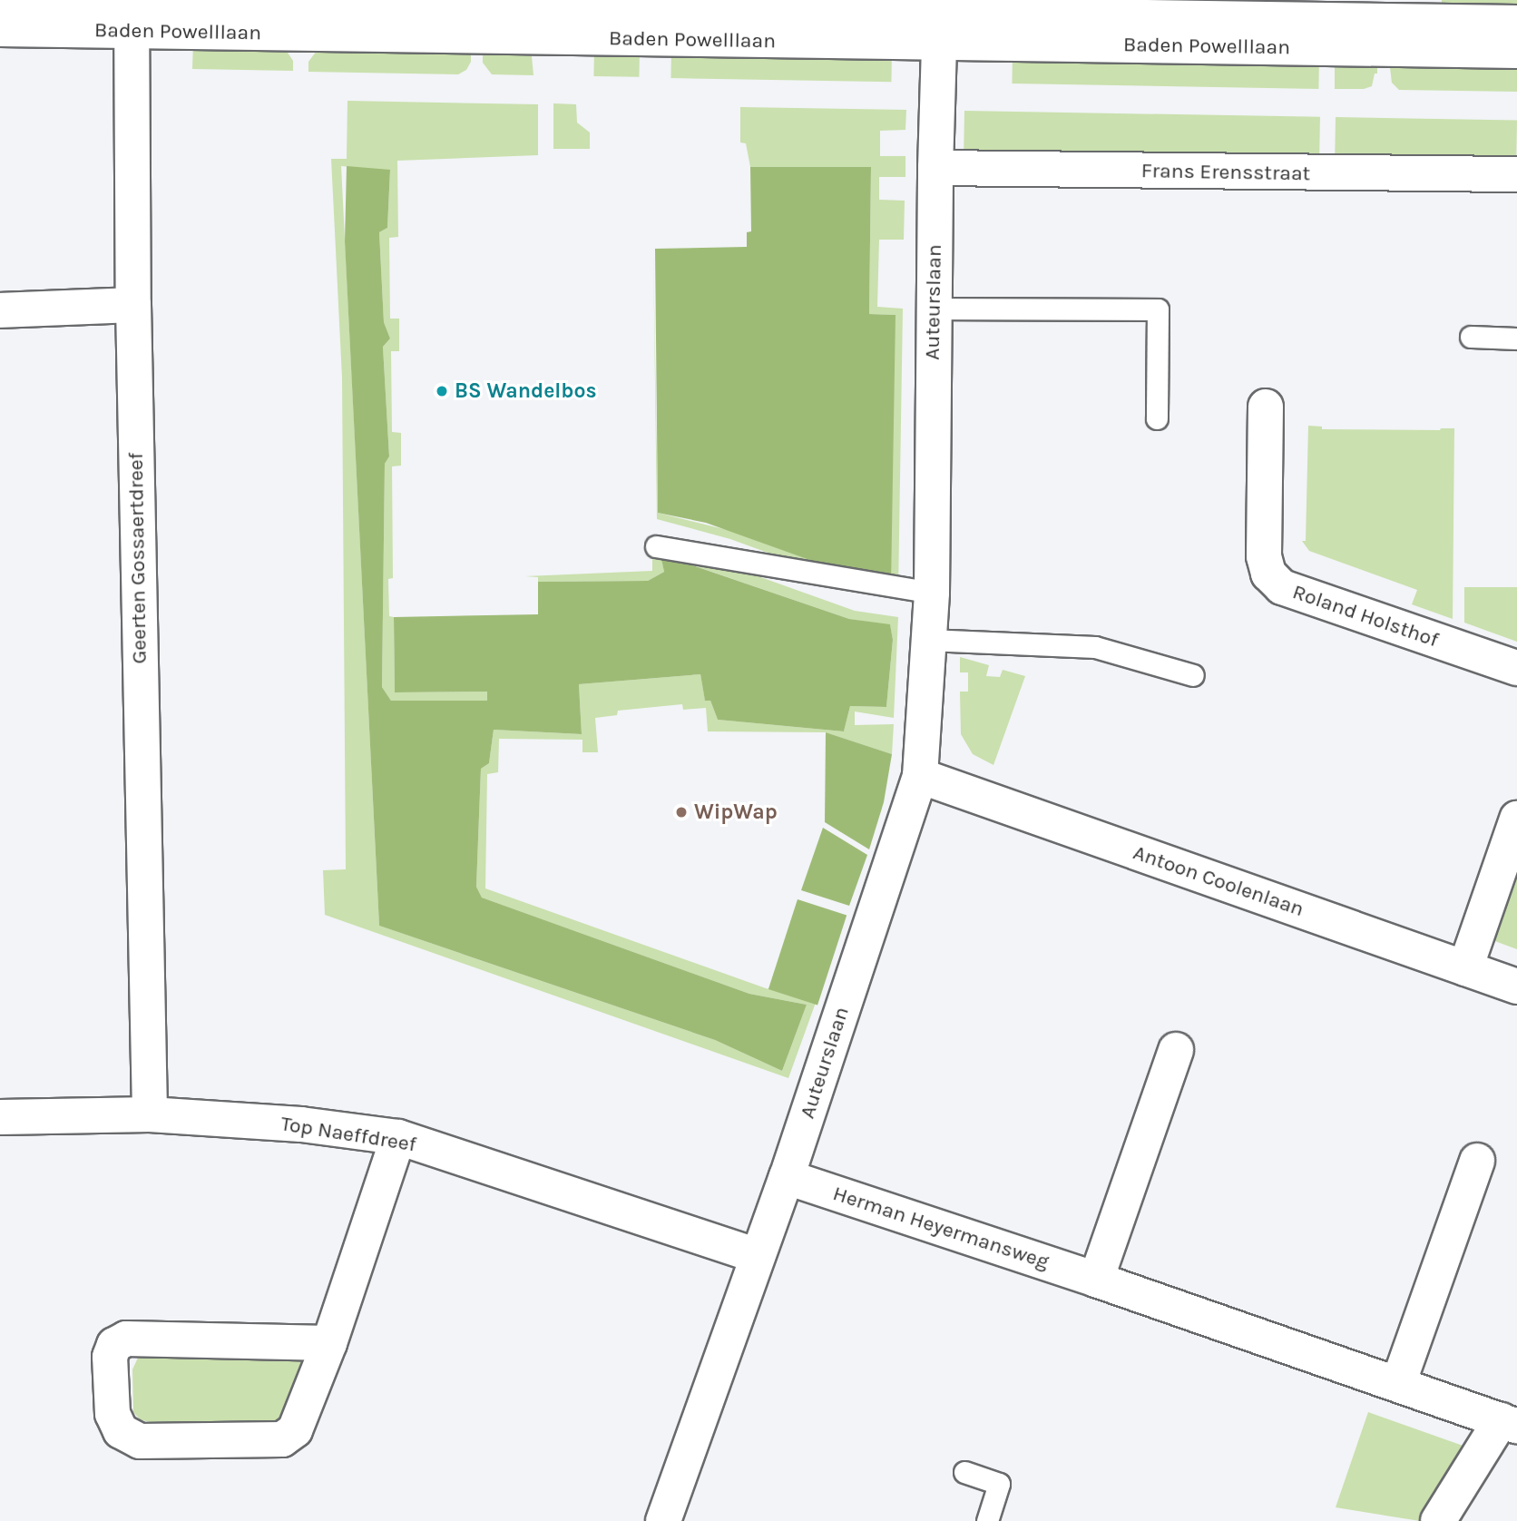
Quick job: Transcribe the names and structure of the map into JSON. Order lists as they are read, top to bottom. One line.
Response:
{"streets":{"street":["Baden Powelllaan","Frans Erensstraat","Auteurslaan","Geerten Gossaertdreef","Roland Holsthof","Antoon Coolenlaan","Top Naeffdreef","Herman Heyermansweg"]},"crossings":[["Baden Powelllaan","Auteurslaan"],["Baden Powelllaan","Geerten Gossaertdreef"],["Frans Erensstraat","Auteurslaan"],["Auteurslaan","Antoon Coolenlaan"],["Auteurslaan","Top Naeffdreef"],["Auteurslaan","Herman Heyermansweg"],["Geerten Gossaertdreef","Top Naeffdreef"]],"places":["BS Wandelbos","WipWap"]}
